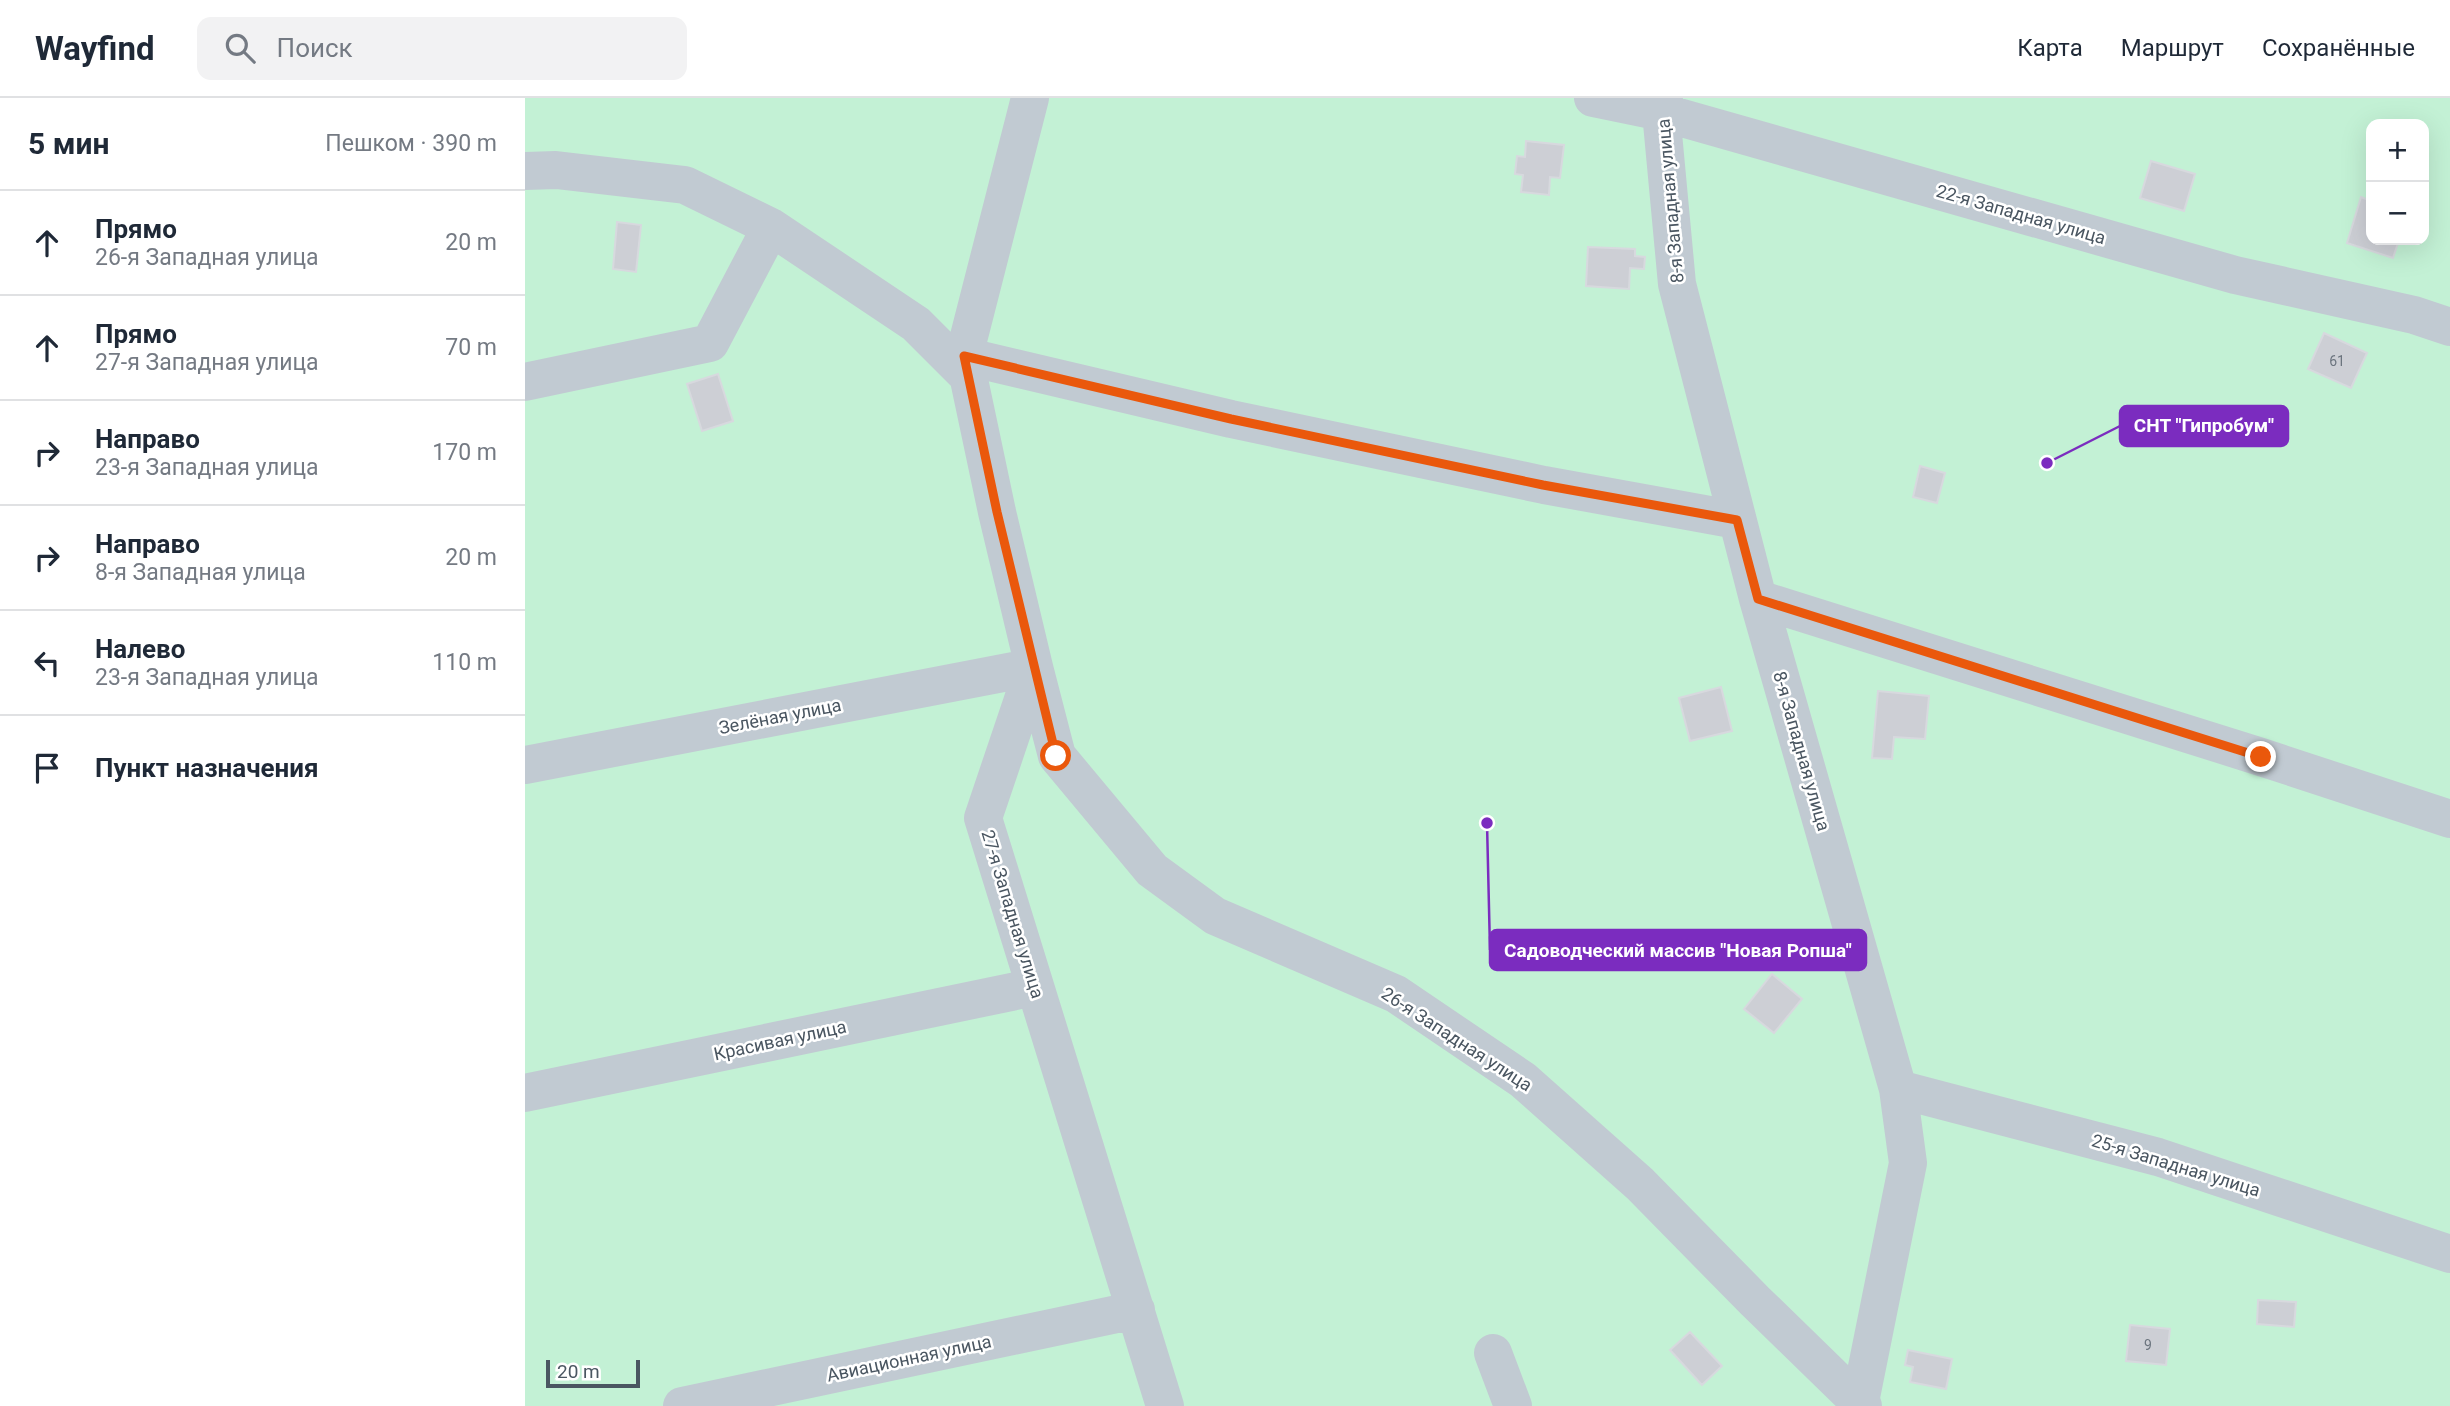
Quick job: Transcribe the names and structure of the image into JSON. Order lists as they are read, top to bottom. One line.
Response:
{"streets":{"street":["8-я Западная улица","22-я Западная улица","Зелёная улица","27-я Западная улица","26-я Западная улица","Красивая улица","25-я Западная улица","Авиационная улица"]},"crossings":[["8-я Западная улица","22-я Западная улица"],["8-я Западная улица","26-я Западная улица"],["8-я Западная улица","25-я Западная улица"],["Зелёная улица","27-я Западная улица"],["Зелёная улица","26-я Западная улица"],["27-я Западная улица","26-я Западная улица"],["27-я Западная улица","Красивая улица"],["27-я Западная улица","Авиационная улица"]],"places":["СНТ \"Гипробум\"","Садоводческий массив \"Новая Ропша\""],"house_numbers":["61","9"],"scale_bar":"20 m","page":{"header":"Wayfind","search":"Поиск","nav":["Карта","Маршрут","Сохранённые"],"heading":["5 мин","Пешком · 390 m"],"map_buttons":["+","−"],"list":[["Прямо","26-я Западная улица","20 m"],["Прямо","27-я Западная улица","70 m"],["Направо","23-я Западная улица","170 m"],["Направо","8-я Западная улица","20 m"],["Налево","23-я Западная улица","110 m"],"Пункт назначения"],"scale":"20 m"}}
